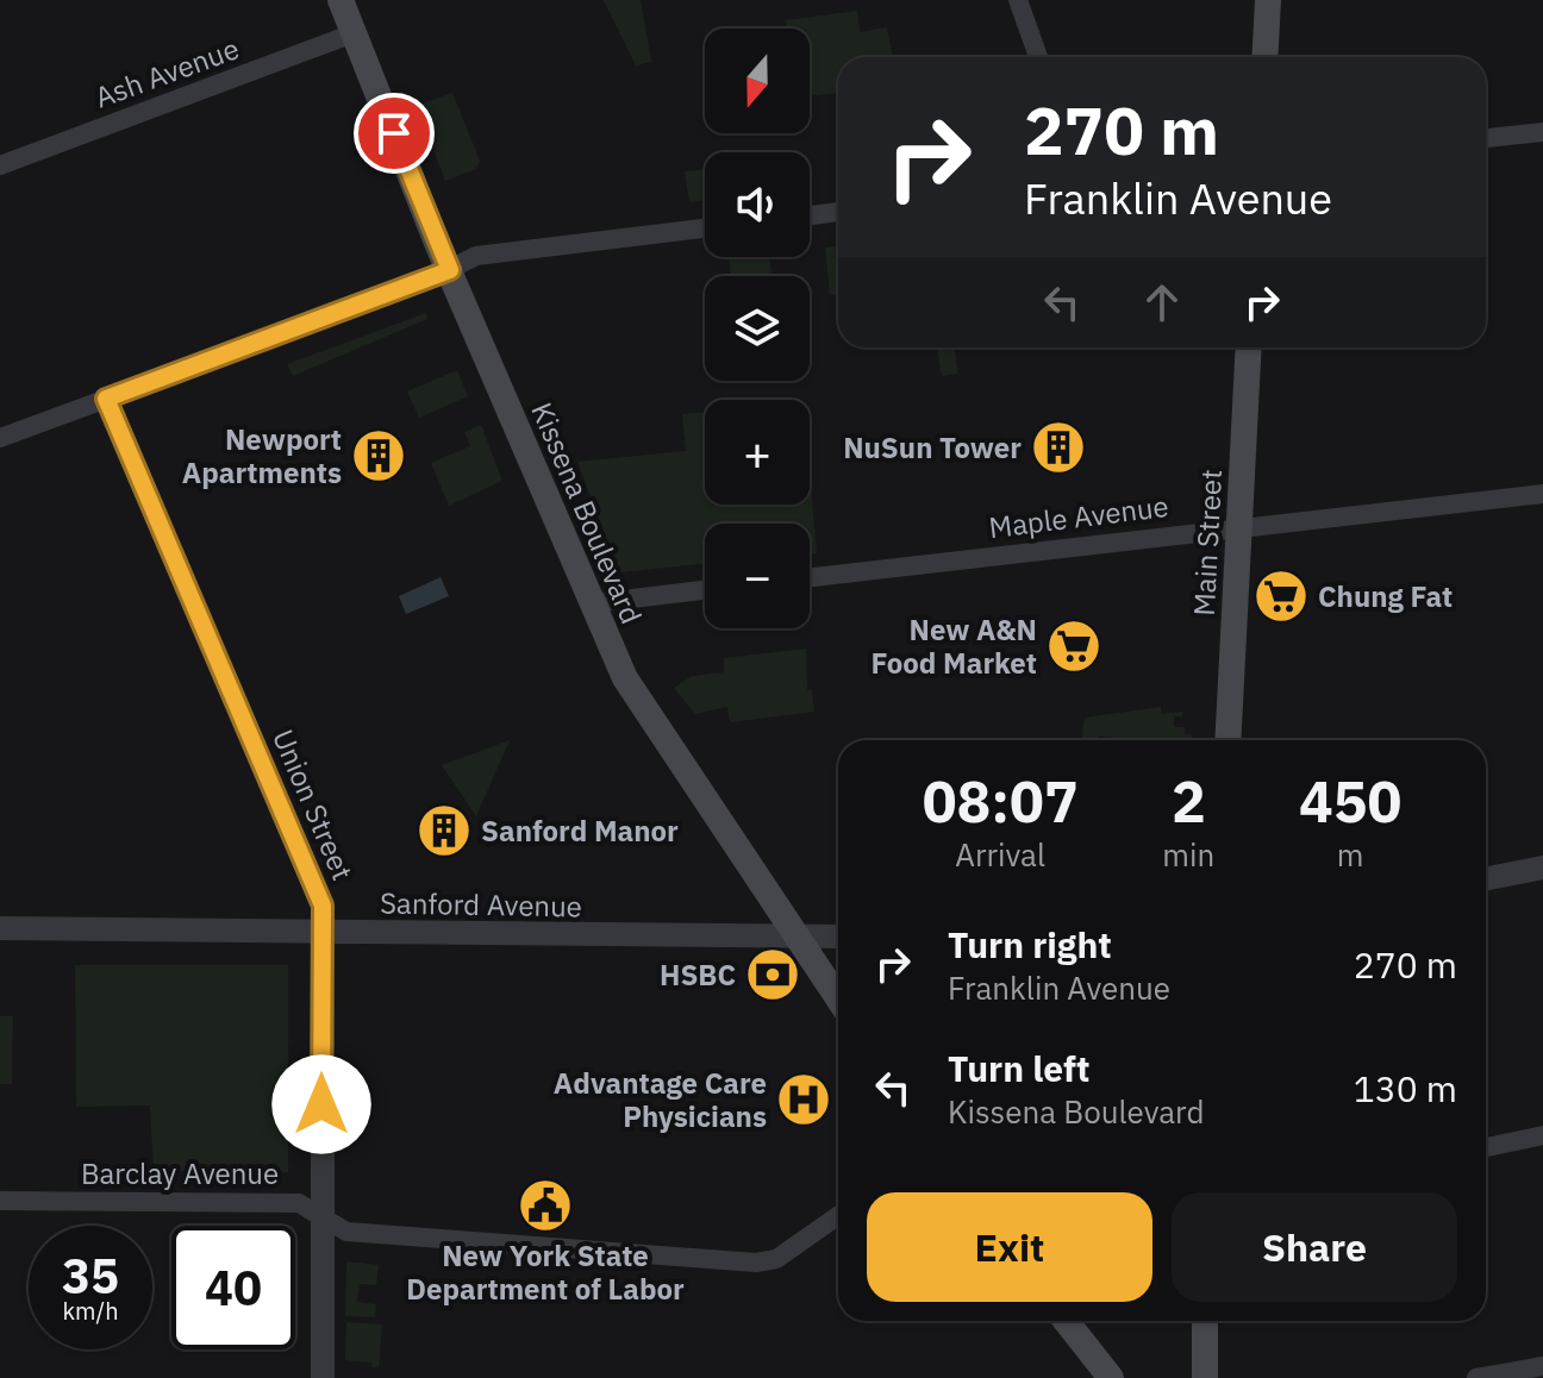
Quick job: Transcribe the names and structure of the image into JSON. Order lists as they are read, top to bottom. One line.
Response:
{"streets":{"main road":["Kissena Boulevard","Main Street"],"street":["Ash Avenue","Maple Avenue","Union Street","Sanford Avenue","Barclay Avenue"]},"crossings":[["Ash Avenue","Kissena Boulevard"],["Kissena Boulevard","Sanford Avenue"],["Maple Avenue","Main Street"],["Union Street","Sanford Avenue"],["Union Street","Barclay Avenue"]],"places":{"building":["NuSun Tower","Newport Apartments","Sanford Manor"],"supermarket":["Chung Fat","New A&N Food Market"],"bank":["HSBC"],"hospital":["Advantage Care Physicians"],"public building":["New York State Department of Labor"]},"north":"bottom","page":{"map_buttons":["+","−"],"turn":["270 m","Franklin Avenue"],"eta":["08:07","Arrival","2","min","450","m"],"list":[{"name":"Turn right","note":"Franklin Avenue","value":"270 m"},{"name":"Turn left","note":"Kissena Boulevard","value":"130 m"}],"buttons":["Exit","Share"],"speed":"35 km/h","limit":"40"}}
